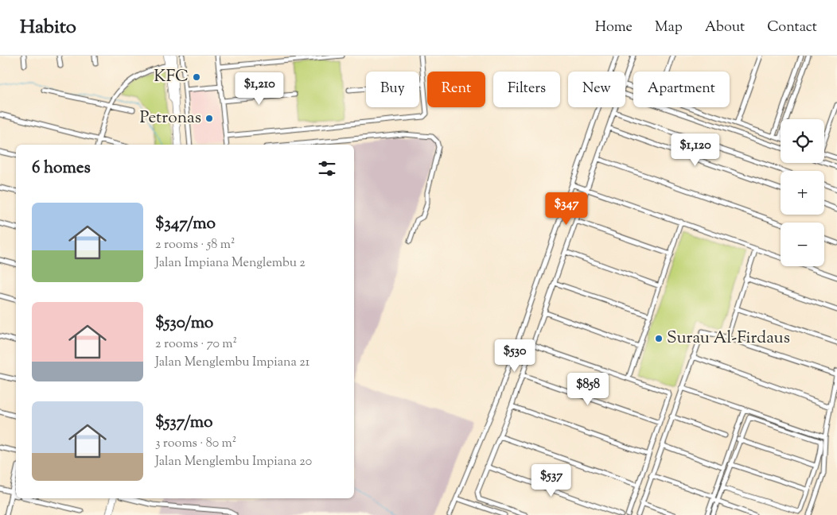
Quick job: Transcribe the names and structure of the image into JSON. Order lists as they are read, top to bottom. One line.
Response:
{"places":["KFC","Petronas","Surau Al-Firdaus"],"page":{"header":"Habito","nav":["Home","Map","About","Contact"],"chip":["Buy","Rent","Filters","New","Apartment"],"price":["$1,210","$1,120","$347","$530","$858","$537"],"map_buttons":["+","−"],"heading":"6 homes","list":[{"name":"$347/mo","note":"2 rooms · 58 m² · Jalan Impiana Menglembu 2"},{"name":"$530/mo","note":"2 rooms · 70 m² · Jalan Menglembu Impiana 21"},{"name":"$537/mo","note":"3 rooms · 80 m² · Jalan Menglembu Impiana 20"}]}}
